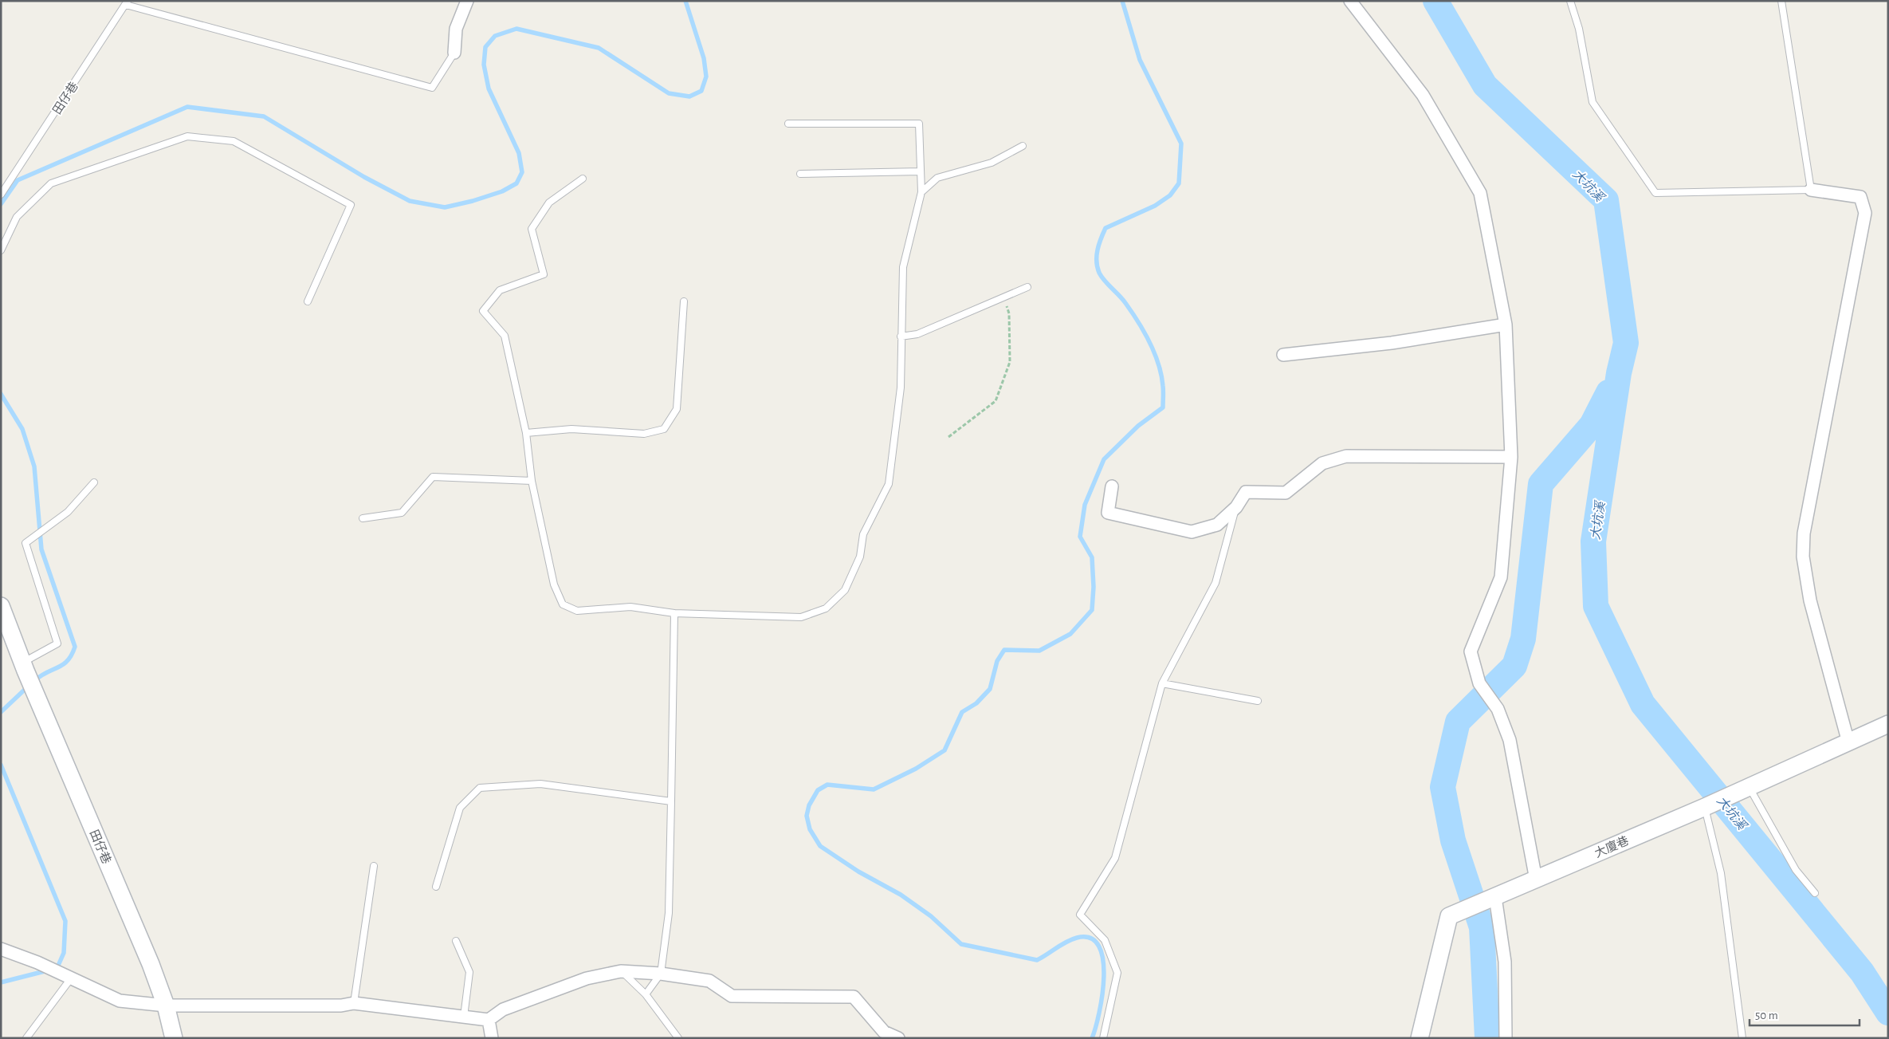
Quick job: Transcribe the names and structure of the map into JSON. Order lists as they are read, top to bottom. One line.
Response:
{"streets":{"street":["田仔巷","大廈巷"]},"water":["大坑溪"],"scale_bar":"50 m"}
